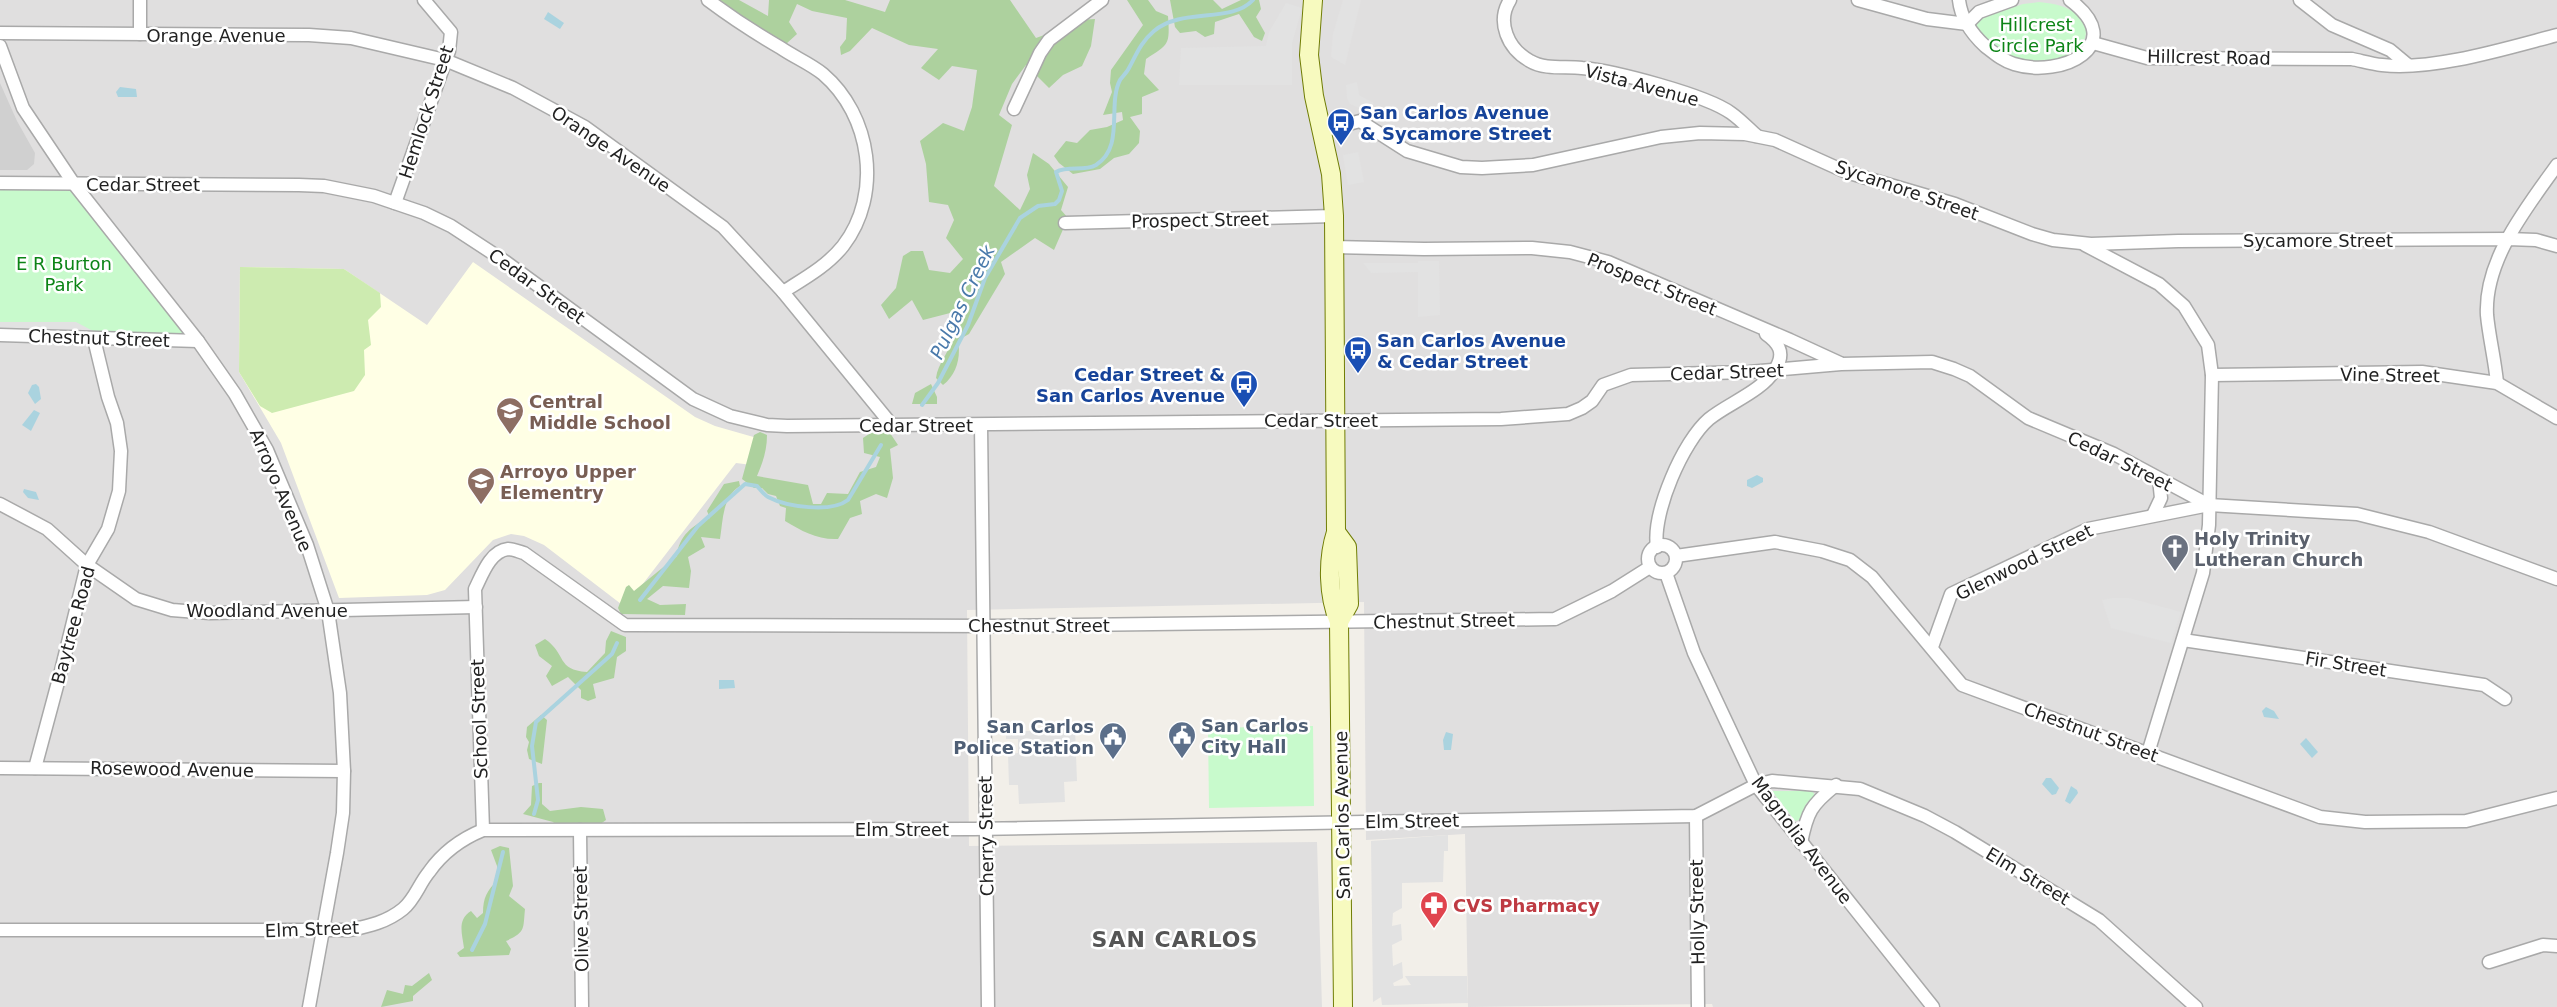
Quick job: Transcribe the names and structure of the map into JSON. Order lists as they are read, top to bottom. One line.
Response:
{"streets":{"main road":["San Carlos Avenue"],"street":["Orange Avenue","Hillcrest Road","Vista Avenue","Hemlock Street","Cedar Street","Sycamore Street","Prospect Street","Chestnut Street","Vine Street","Arroyo Avenue","Glenwood Street","Woodland Avenue","Baytree Road","Fir Street","School Street","Rosewood Avenue","Elm Street","Cherry Street","Magnolia Avenue","Holly Street","Olive Street"]},"crossings":[["Orange Avenue","Hemlock Street"],["Orange Avenue","Cedar Street"],["Vista Avenue","Sycamore Street"],["Hemlock Street","Cedar Street"],["Cedar Street","Prospect Street"],["Cedar Street","Arroyo Avenue"],["Cedar Street","Glenwood Street"],["Cedar Street","San Carlos Avenue"],["Cedar Street","Cherry Street"],["Sycamore Street","San Carlos Avenue"],["Prospect Street","San Carlos Avenue"],["Chestnut Street","Arroyo Avenue"],["Chestnut Street","Glenwood Street"],["Chestnut Street","Woodland Avenue"],["Chestnut Street","Baytree Road"],["Chestnut Street","School Street"],["Chestnut Street","San Carlos Avenue"],["Chestnut Street","Cherry Street"],["Chestnut Street","Magnolia Avenue"],["Arroyo Avenue","Woodland Avenue"],["Arroyo Avenue","Rosewood Avenue"],["Arroyo Avenue","Elm Street"],["Woodland Avenue","Baytree Road"],["Woodland Avenue","School Street"],["Baytree Road","Rosewood Avenue"],["School Street","Elm Street"],["San Carlos Avenue","Elm Street"],["Elm Street","Cherry Street"],["Elm Street","Magnolia Avenue"],["Elm Street","Holly Street"],["Elm Street","Olive Street"]],"districts":["SAN CARLOS"],"water":["Pulgas Creek"],"parks":["Hillcrest Circle Park","E R Burton Park"],"places":{"bus stop":["San Carlos Avenue & Sycamore Street","San Carlos Avenue & Cedar Street","Cedar Street & San Carlos Avenue"],"school or university":["Central Middle School","Arroyo Upper Elementry"],"church":["Holy Trinity Lutheran Church"],"public building":["San Carlos City Hall","San Carlos Police Station"],"pharmacy":["CVS Pharmacy"]}}
